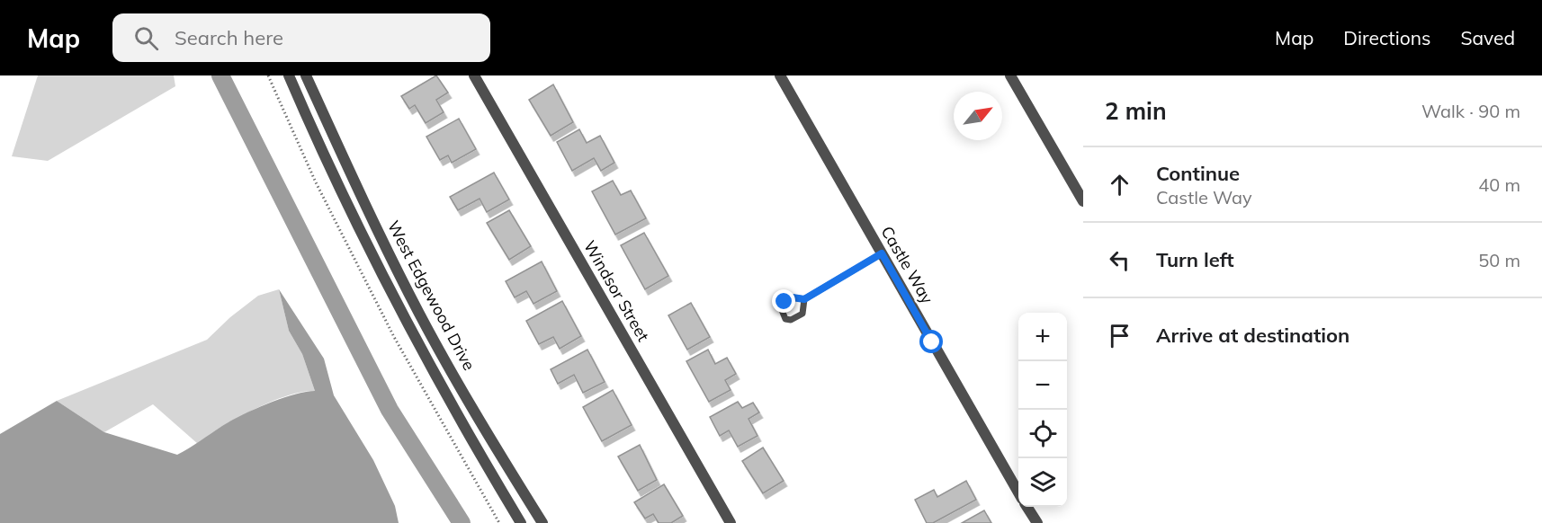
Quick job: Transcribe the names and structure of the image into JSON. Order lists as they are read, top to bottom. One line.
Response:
{"streets":{"street":["Castle Way","Windsor Street","West Edgewood Drive"]},"north":"top right","page":{"header":"Map","search":"Search here","nav":["Map","Directions","Saved"],"heading":["2 min","Walk · 90 m"],"list":[["Continue","Castle Way","40 m"],["Turn left","50 m"],"Arrive at destination"],"map_buttons":["+","−"]}}
